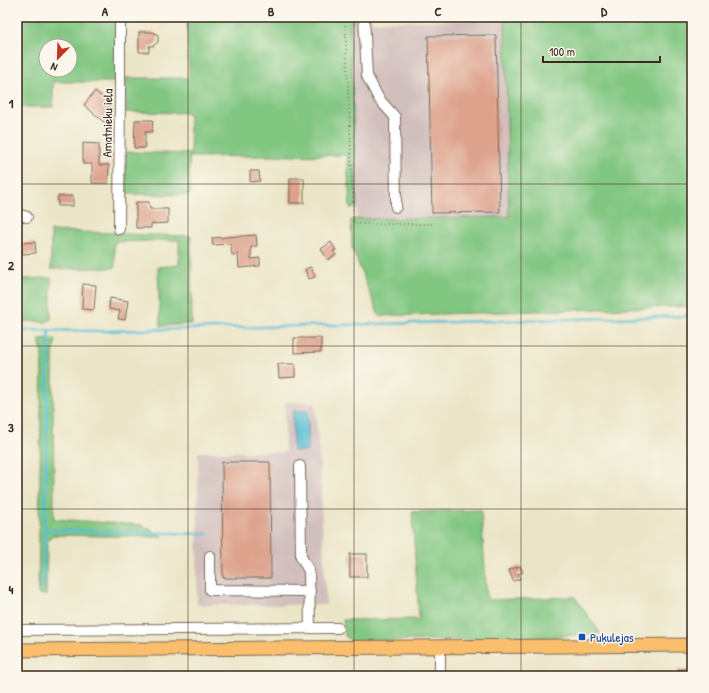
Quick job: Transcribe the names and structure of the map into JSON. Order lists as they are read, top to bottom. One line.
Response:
{"streets":{"street":["Amatnieku iela"]},"places":{"transit":["Puķulejas"]},"scale_bar":"100 m","north":"bottom left","grid":{"columns":["A","B","C","D"],"rows":["1","2","3","4"]}}
